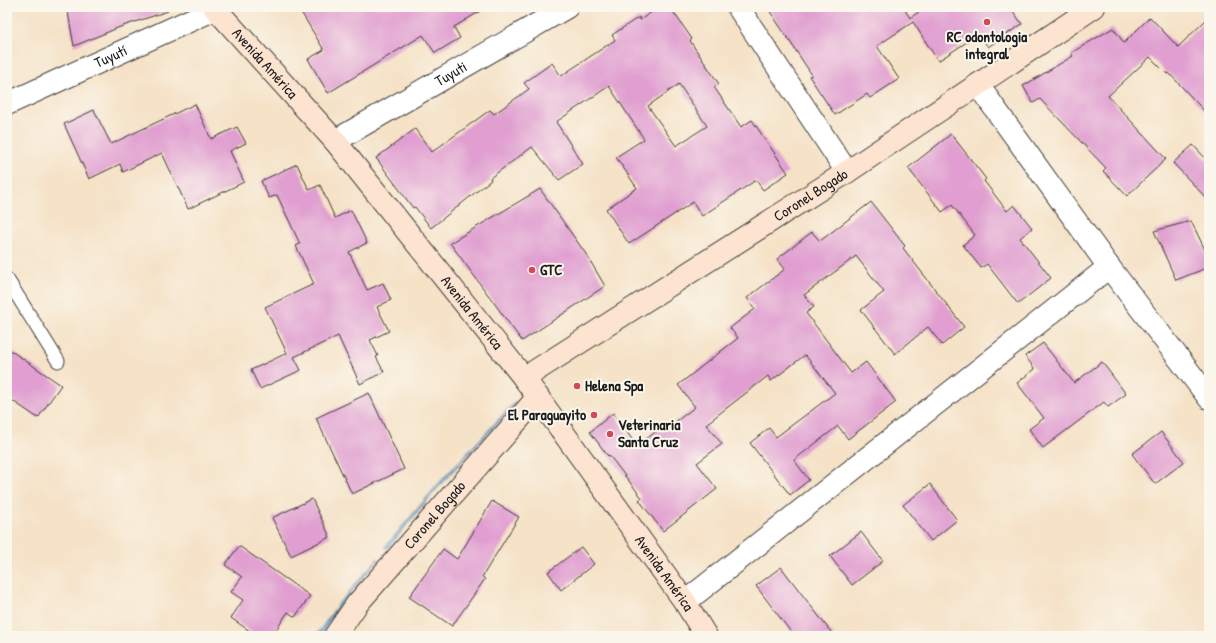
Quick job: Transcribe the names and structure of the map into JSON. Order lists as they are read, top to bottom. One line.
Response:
{"streets":{"street":["Tuyutí","Avenida América","Tuyuti","Coronel Bogado"]},"crossings":[["Tuyutí","Avenida América"],["Avenida América","Tuyuti"],["Avenida América","Coronel Bogado"]],"places":["RC odontologia integral","GTC","Helena Spa","El Paraguayito","Veterinaria Santa Cruz"]}
